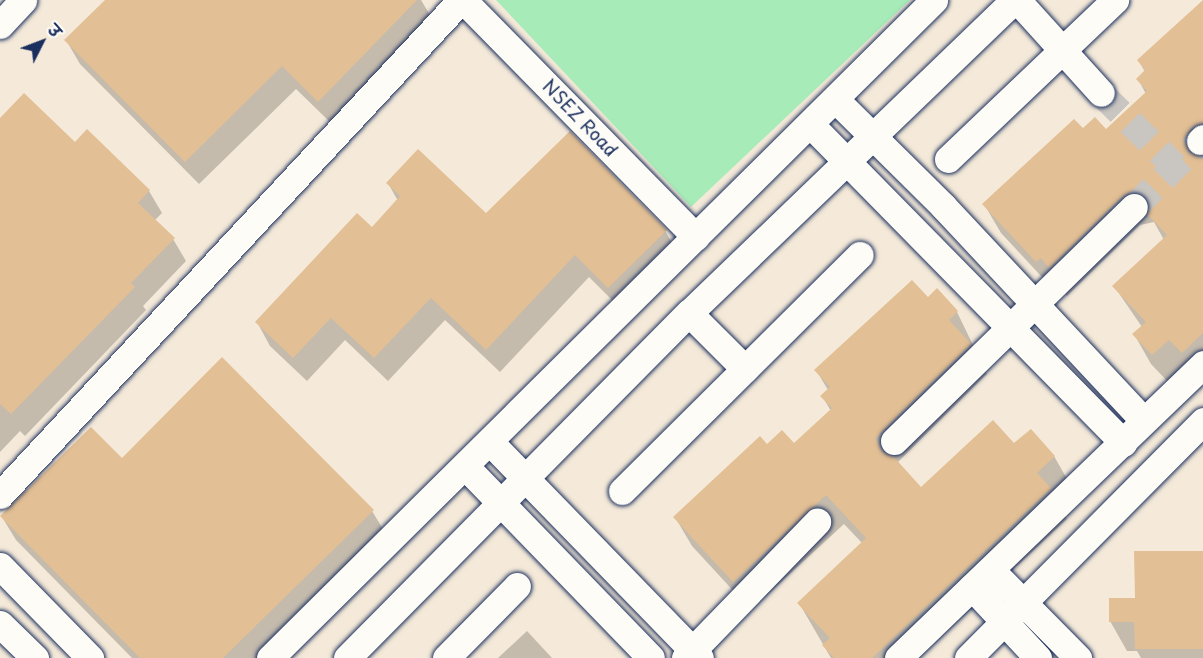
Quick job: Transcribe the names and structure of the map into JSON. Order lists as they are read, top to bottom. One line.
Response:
{"streets":{"lane":["NSEZ Road"]},"north":"top right"}
